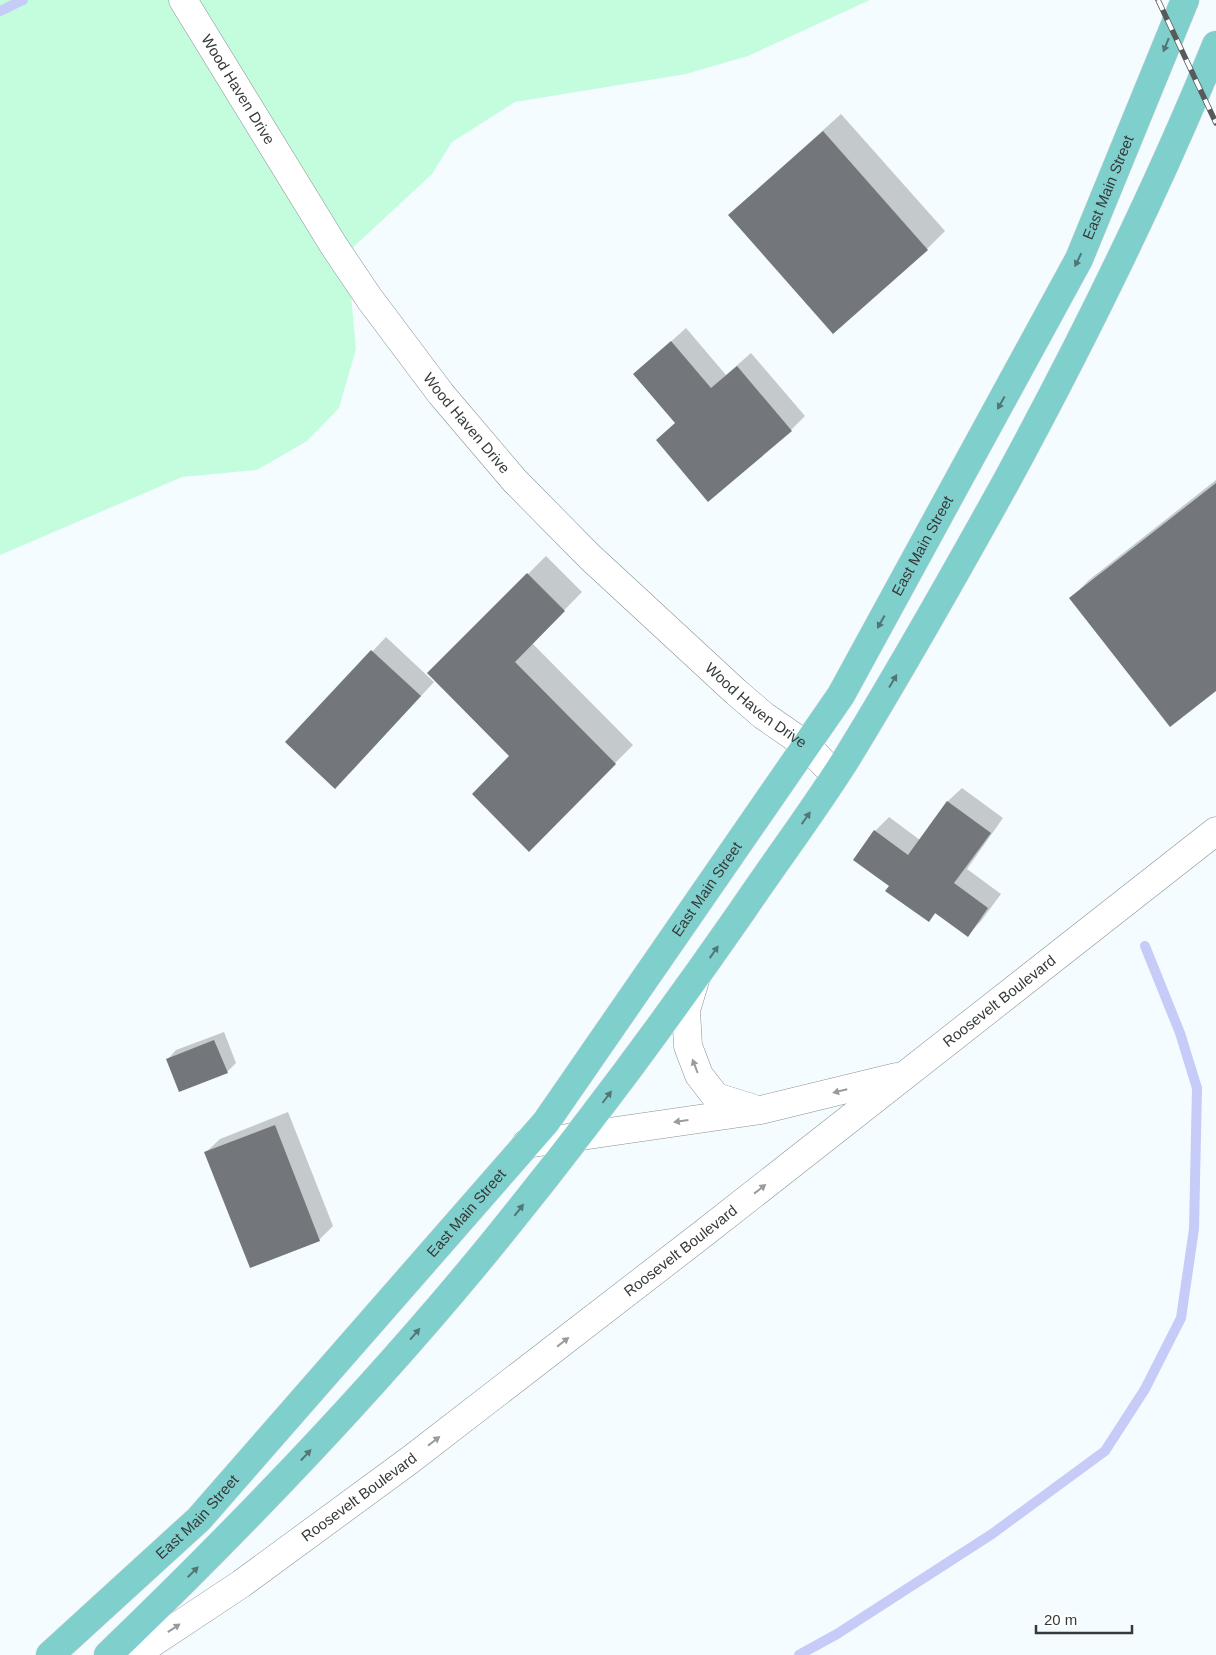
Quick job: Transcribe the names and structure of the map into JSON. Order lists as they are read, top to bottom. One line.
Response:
{"streets":{"main road":["East Main Street"],"street":["Wood Haven Drive","Roosevelt Boulevard"]},"crossings":[["Wood Haven Drive","East Main Street"]],"one_way":["Roosevelt Boulevard"],"scale_bar":"20 m"}
